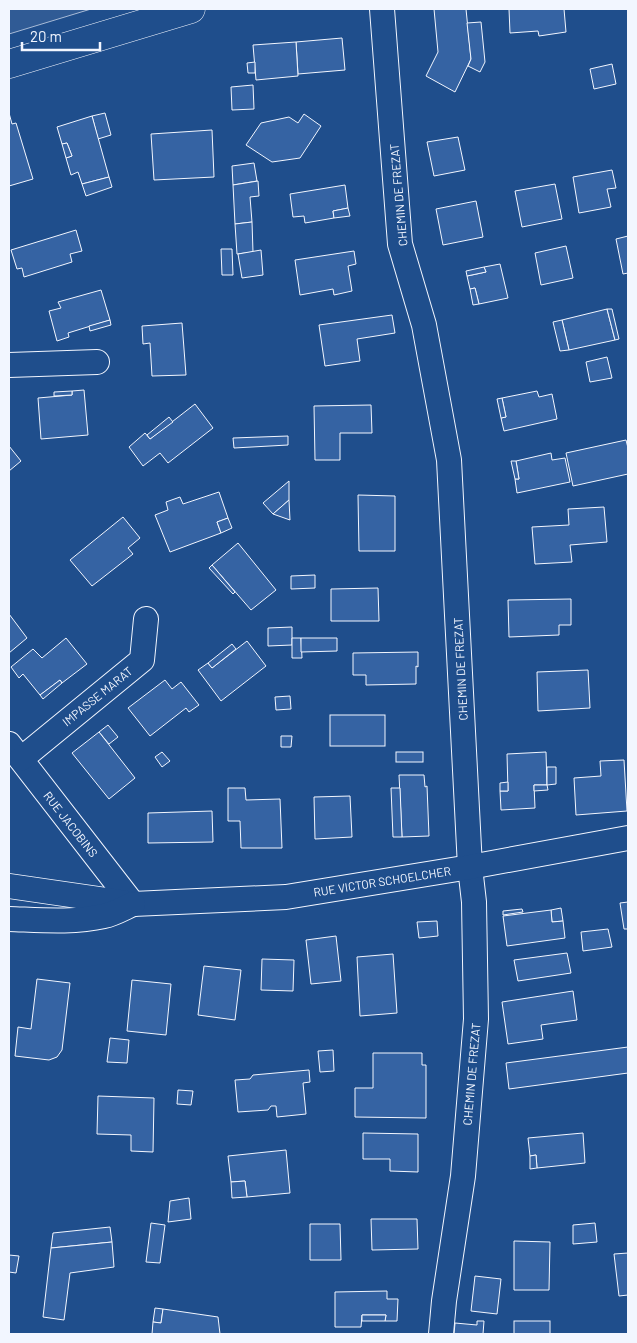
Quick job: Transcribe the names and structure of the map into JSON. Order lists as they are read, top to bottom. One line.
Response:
{"streets":{"street":["CHEMIN DE FREZAT","IMPASSE MARAT","RUE JACOBINS","RUE VICTOR SCHOELCHER"]},"crossings":[["CHEMIN DE FREZAT","RUE VICTOR SCHOELCHER"],["IMPASSE MARAT","RUE JACOBINS"],["RUE JACOBINS","RUE VICTOR SCHOELCHER"]],"scale_bar":"20 m"}
